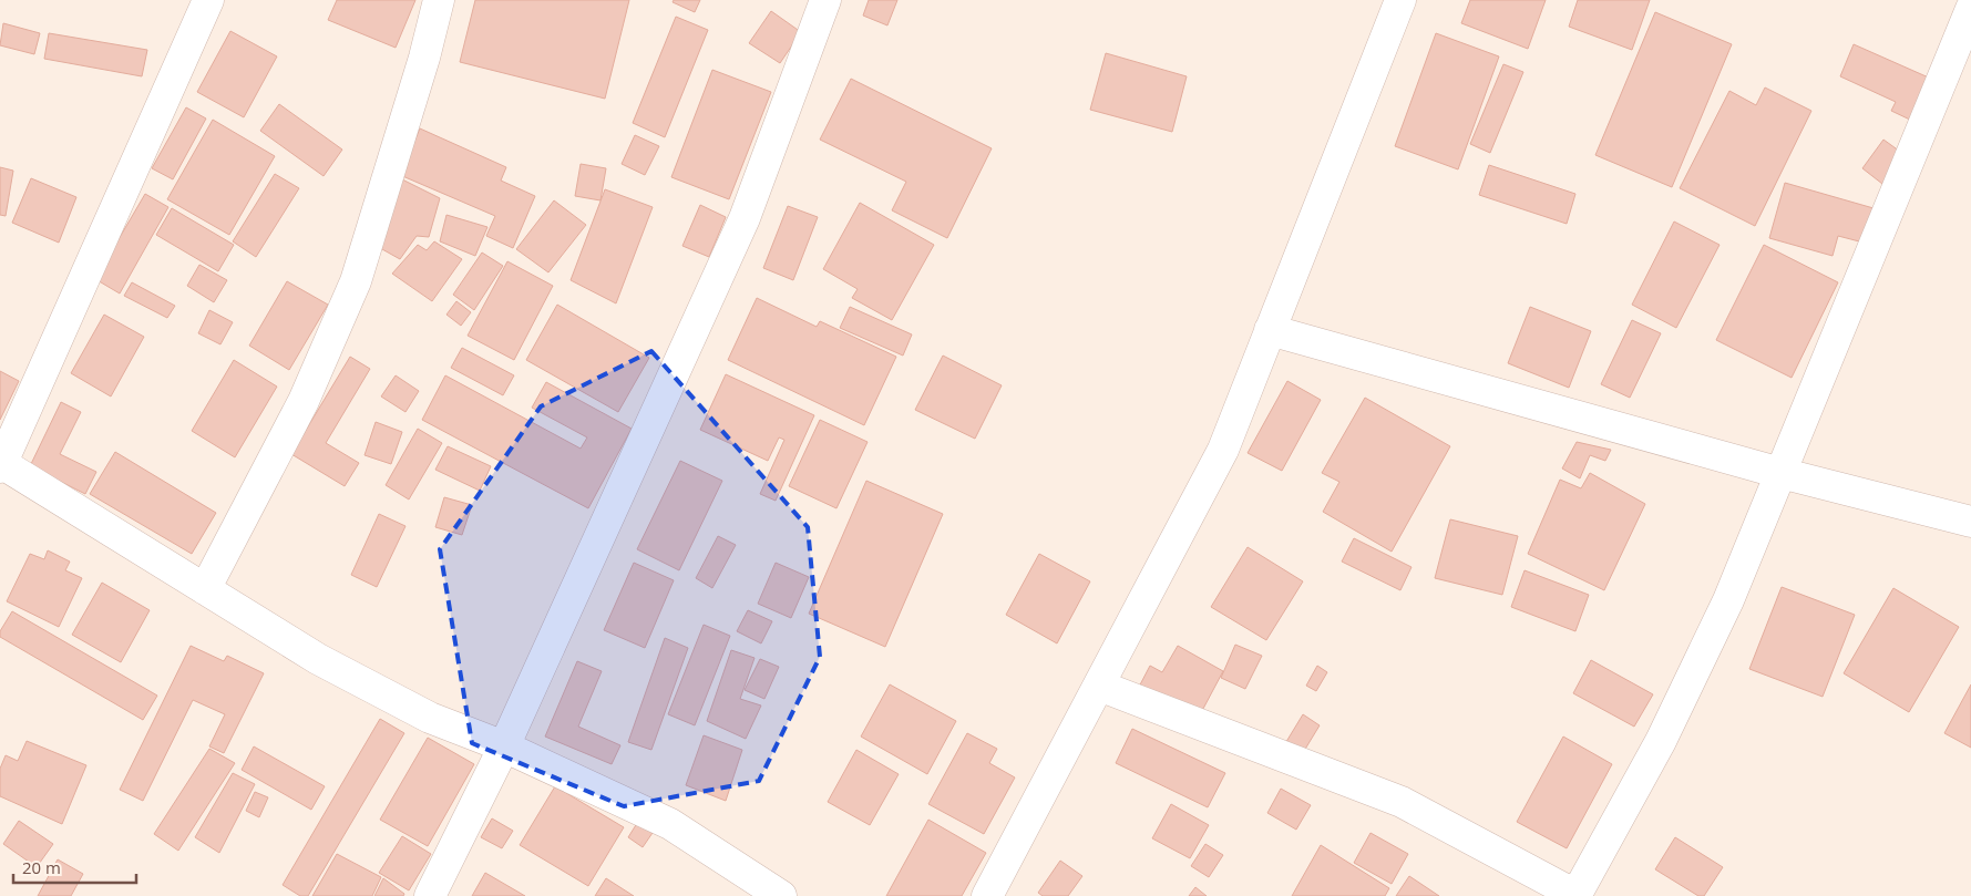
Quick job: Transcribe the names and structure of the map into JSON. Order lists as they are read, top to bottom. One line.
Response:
{"scale_bar":"20 m"}
